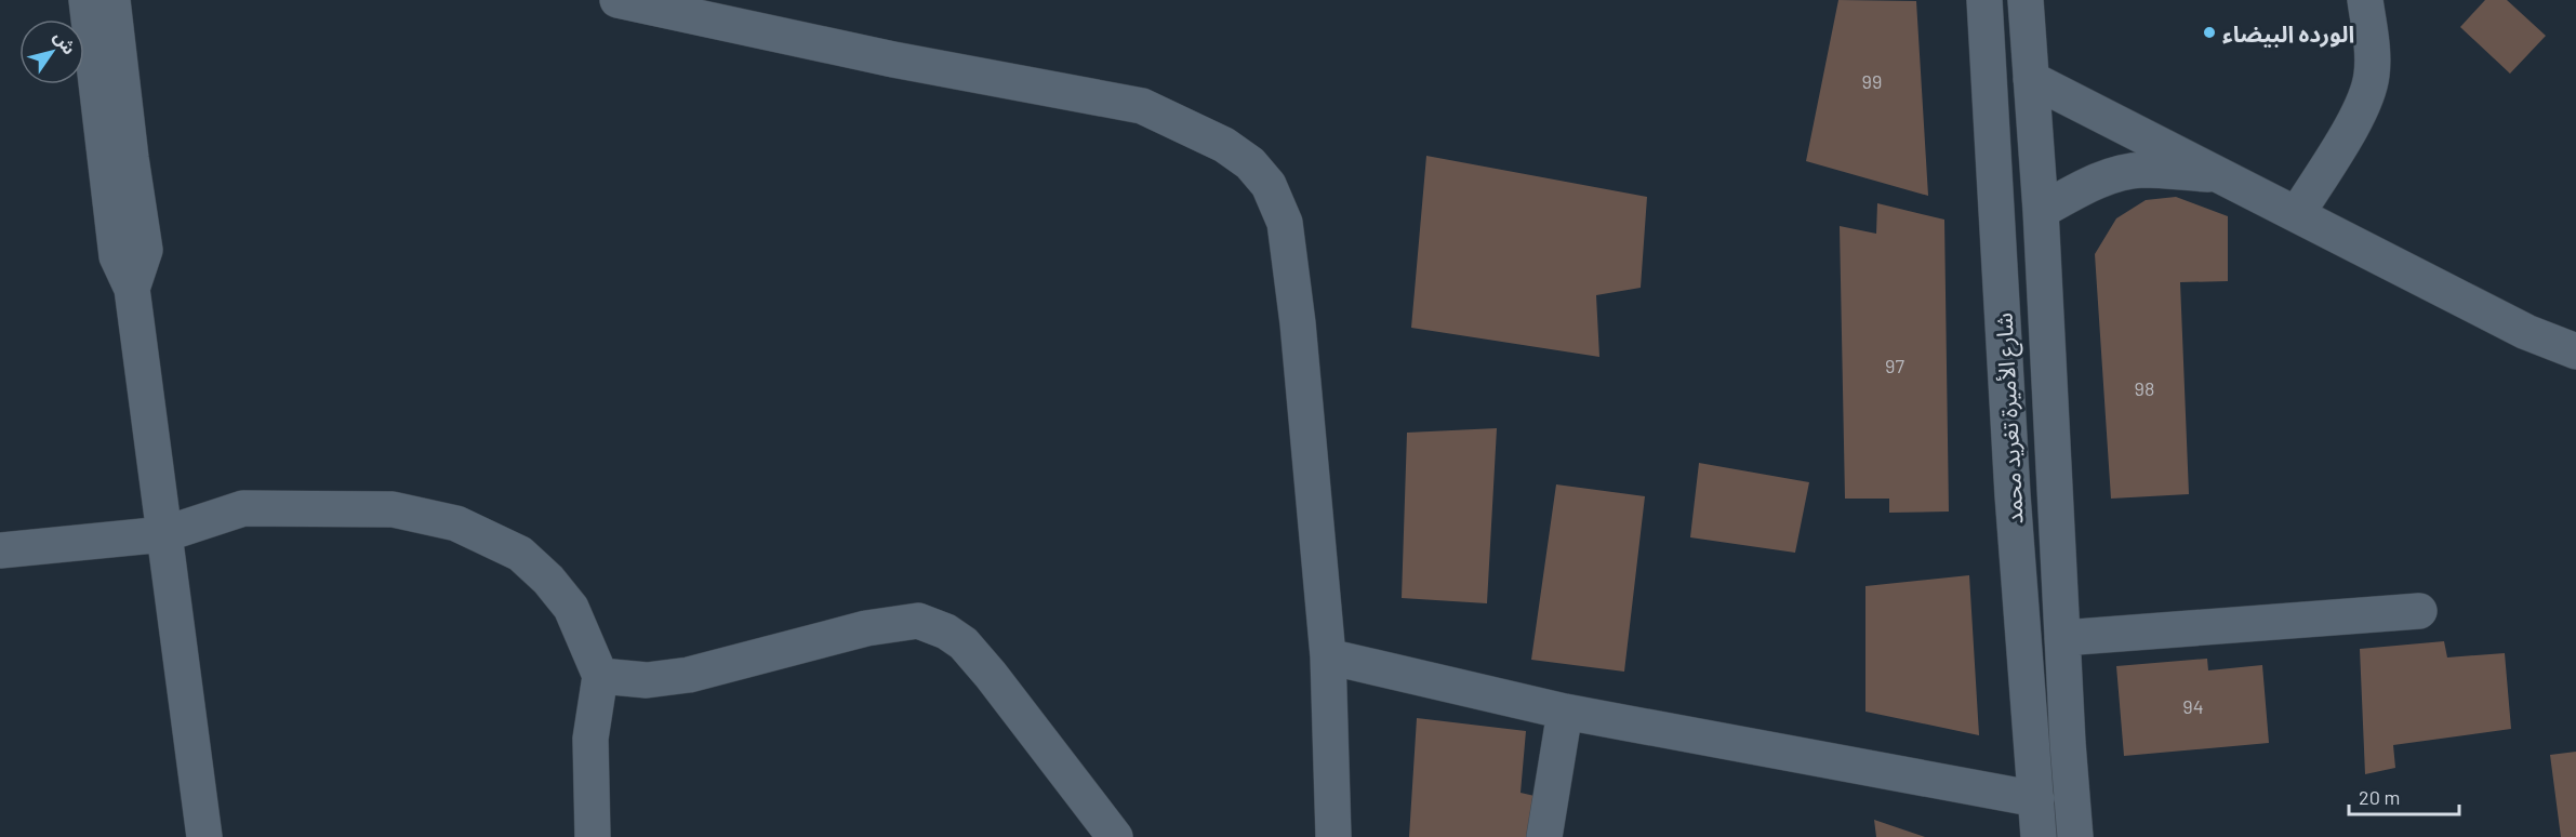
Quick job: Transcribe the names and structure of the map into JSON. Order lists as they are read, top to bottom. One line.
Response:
{"streets":{"street":["شارع الأميرة تغريد محمد"]},"places":["الورده البيضاء"],"house_numbers":["99","97","98","94"],"scale_bar":"20 m","north":"top right"}
